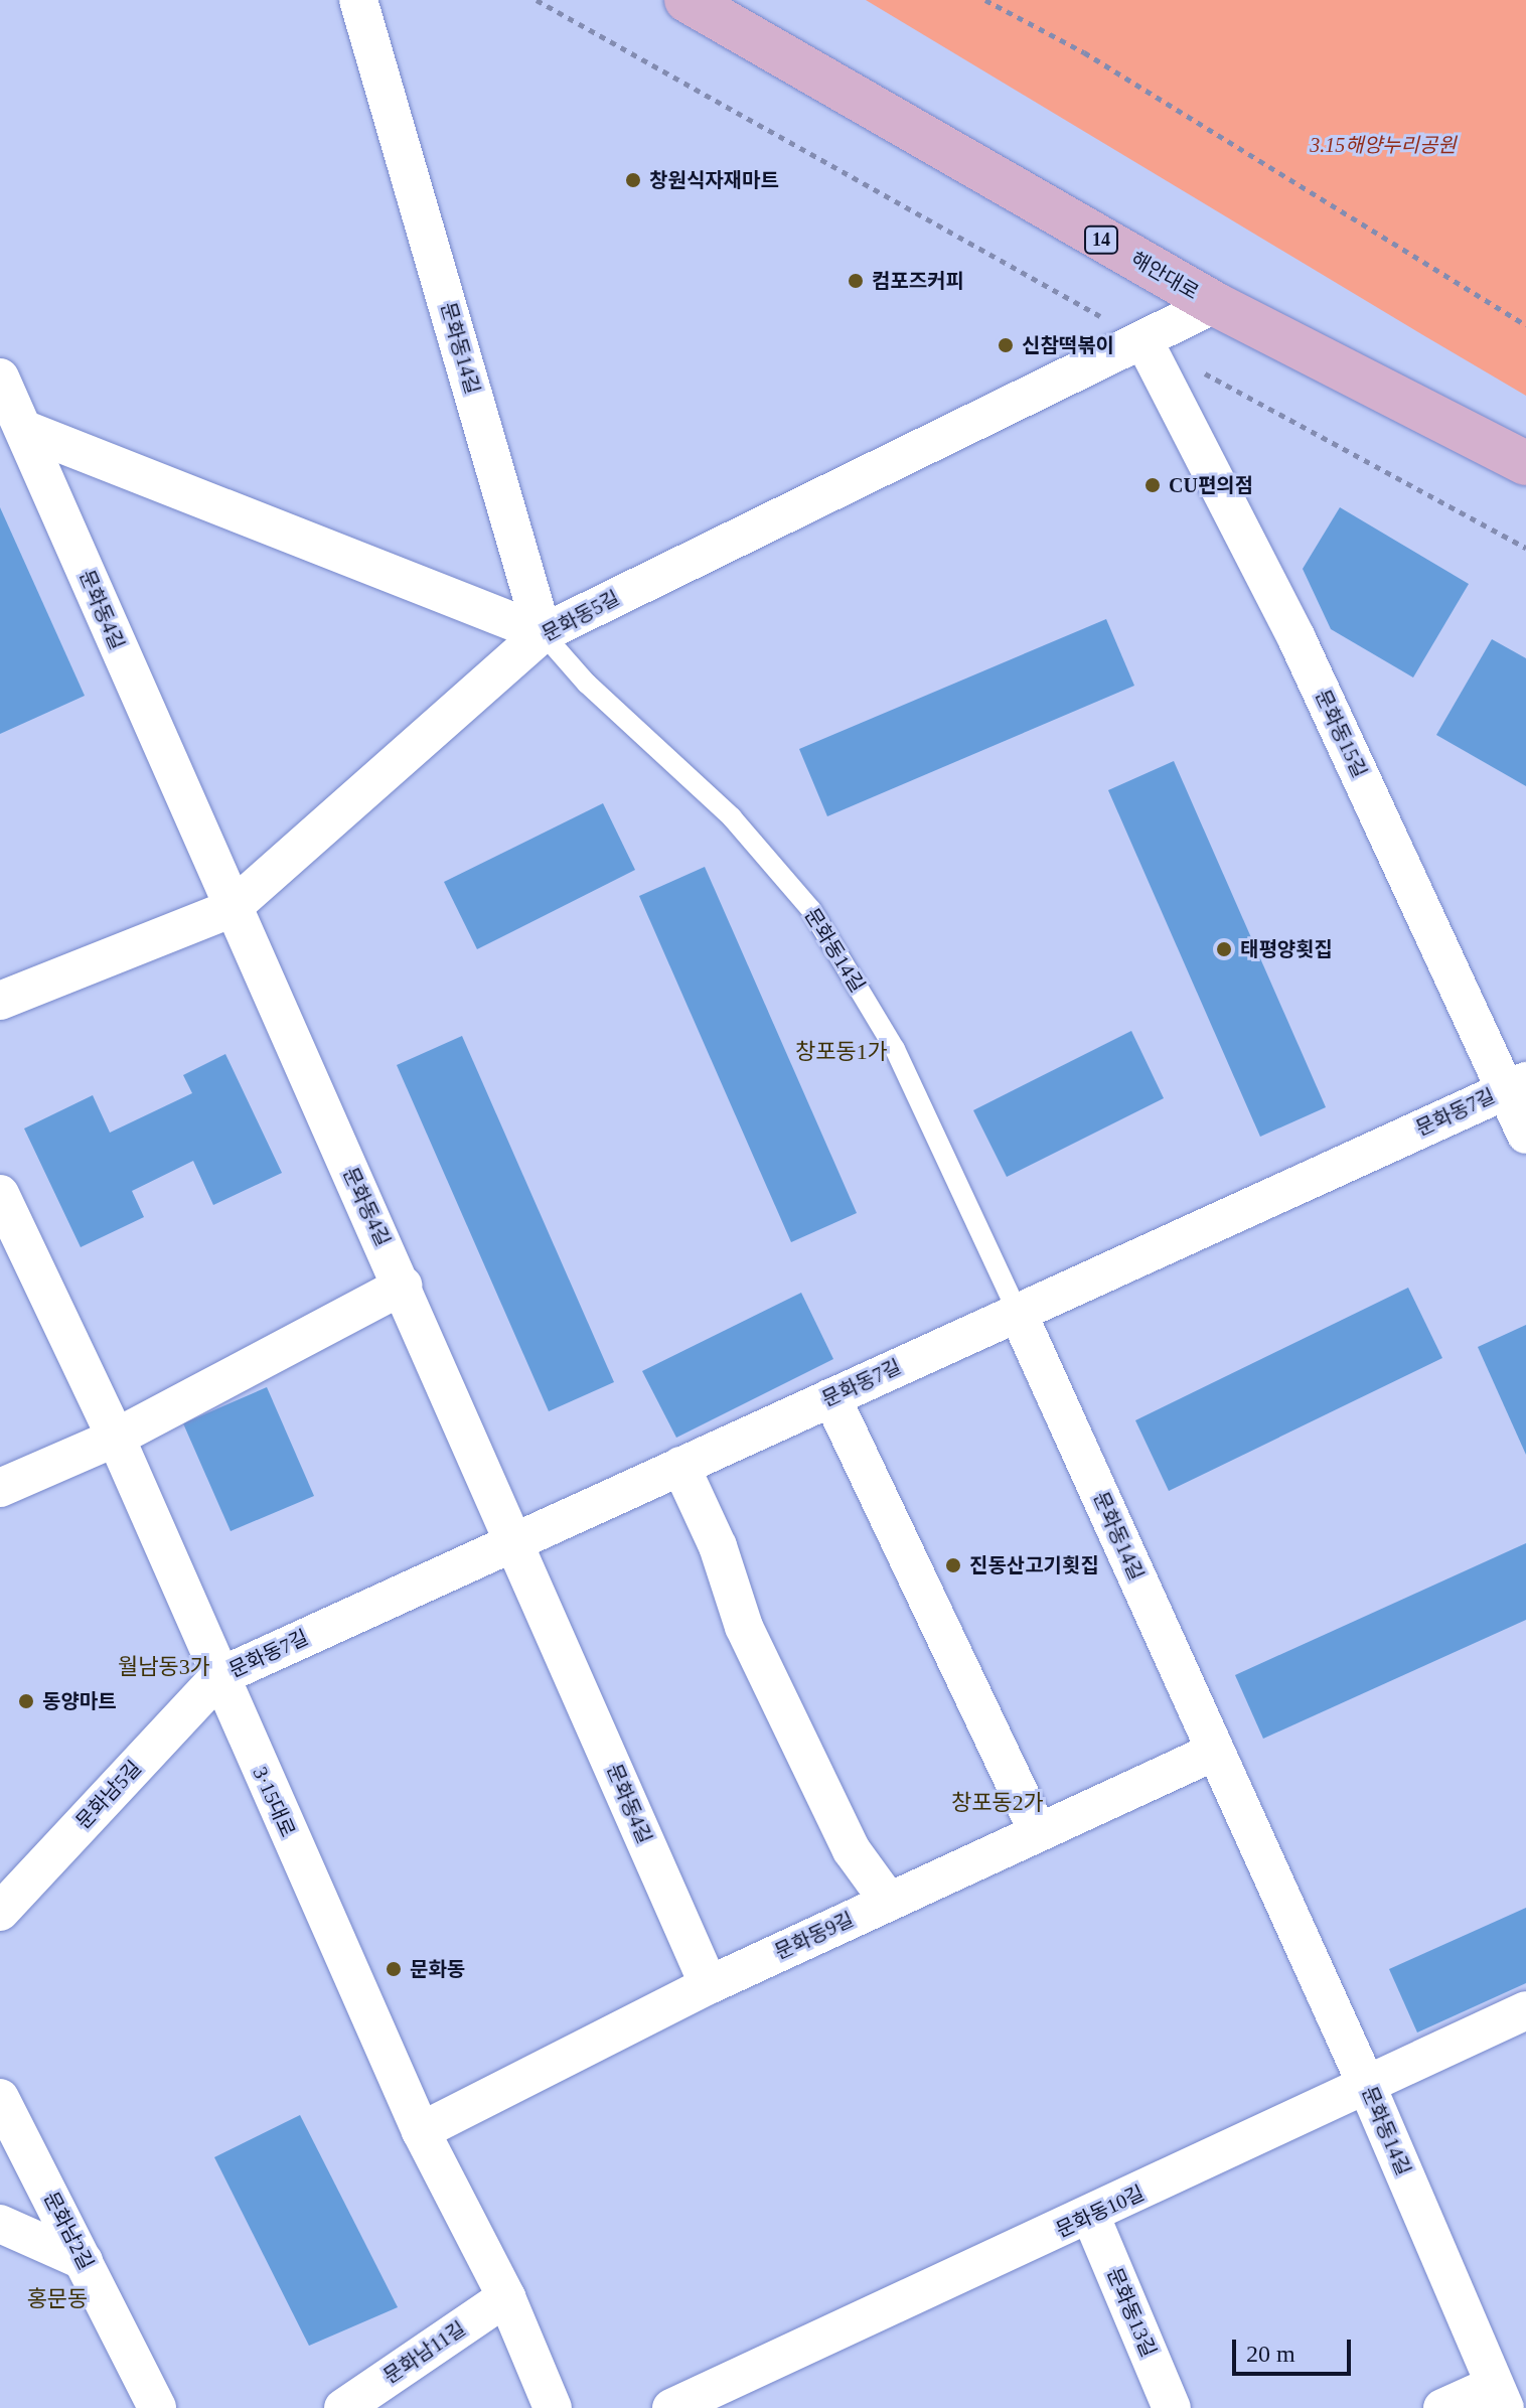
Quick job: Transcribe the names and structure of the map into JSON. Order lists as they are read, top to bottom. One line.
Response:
{"streets":{"main road":["14","해안대로"],"street":["문화동14길","문화동4길","문화동5길","문화동15길","문화동7길","문화남5길","3·15대로","문화동9길","문화동10길","문화남2길","문화동13길","문화남11길"]},"crossings":[["해안대로","문화동5길"],["문화동14길","문화동5길"],["문화동14길","문화동7길"],["문화동14길","문화동9길"],["문화동14길","문화동10길"],["문화동4길","문화동5길"],["문화동4길","문화동7길"],["문화동4길","문화동9길"],["문화동5길","문화동15길"],["문화동15길","문화동7길"],["문화동7길","문화남5길"],["문화동7길","3·15대로"],["문화남5길","3·15대로"],["3·15대로","문화동9길"],["3·15대로","문화남11길"],["문화동10길","문화동13길"]],"districts":["창포동1가","월남동3가","창포동2가","홍문동"],"parks":["3.15해양누리공원"],"places":["창원식자재마트","컴포즈커피","신참떡볶이","CU편의점","태평양횟집","진동산고기횟집","동양마트","문화동"],"scale_bar":"20 m"}
